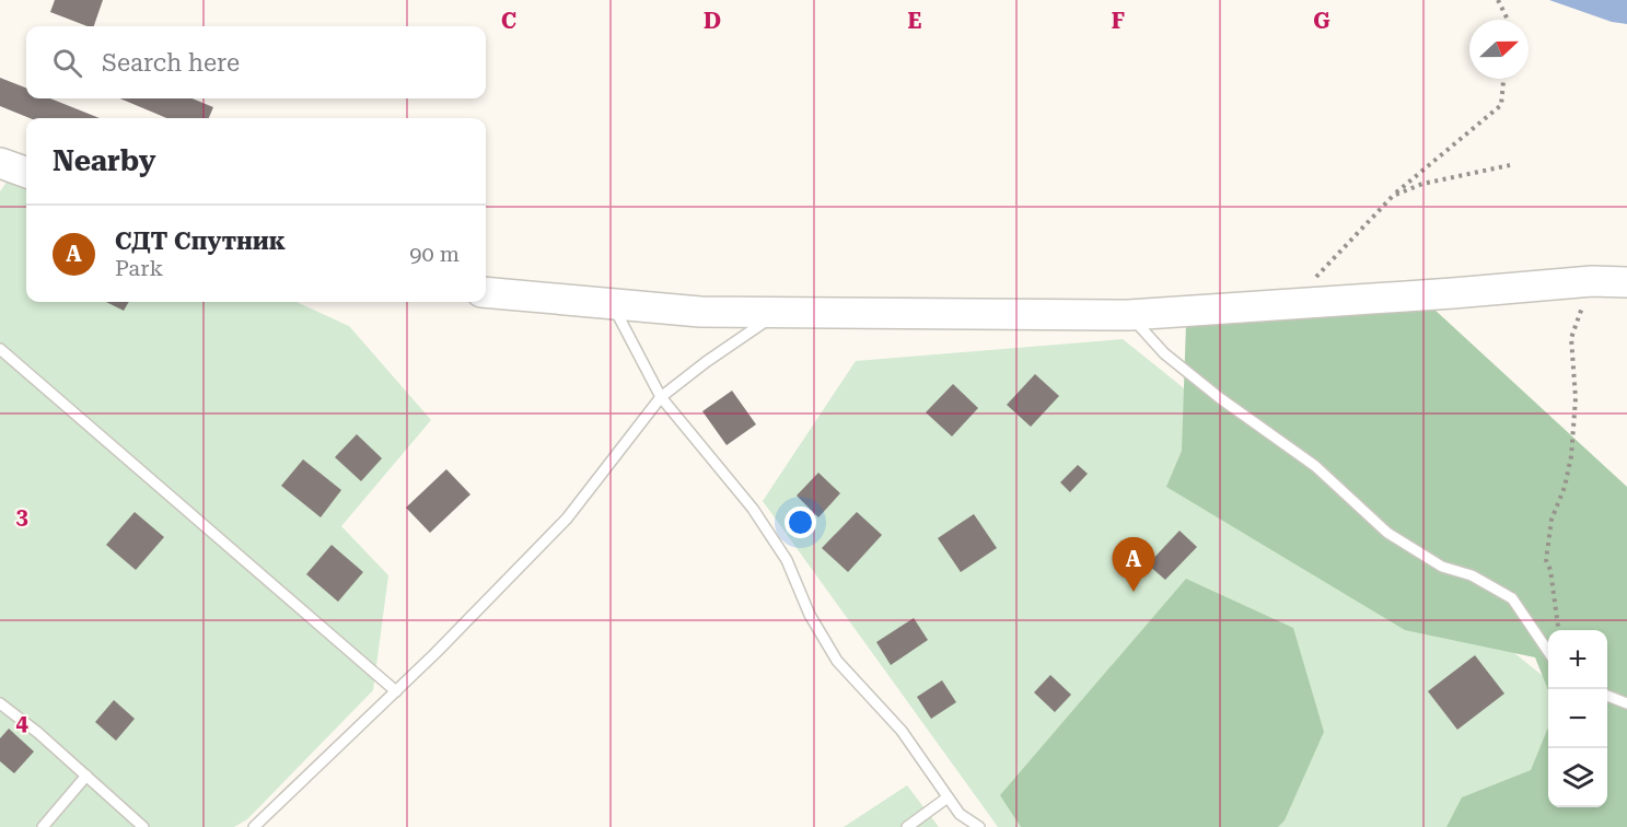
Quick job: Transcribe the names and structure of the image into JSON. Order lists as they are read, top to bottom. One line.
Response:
{"north":"right","page":{"search":"Search here","heading":"Nearby","list":[{"mark":"A","name":"СДТ Спутник","note":"Park","value":"90 m"}],"pins":"A","map_buttons":["+","−"]},"grid":{"columns":["C","D","E","F","G"],"rows":["3","4"]}}
